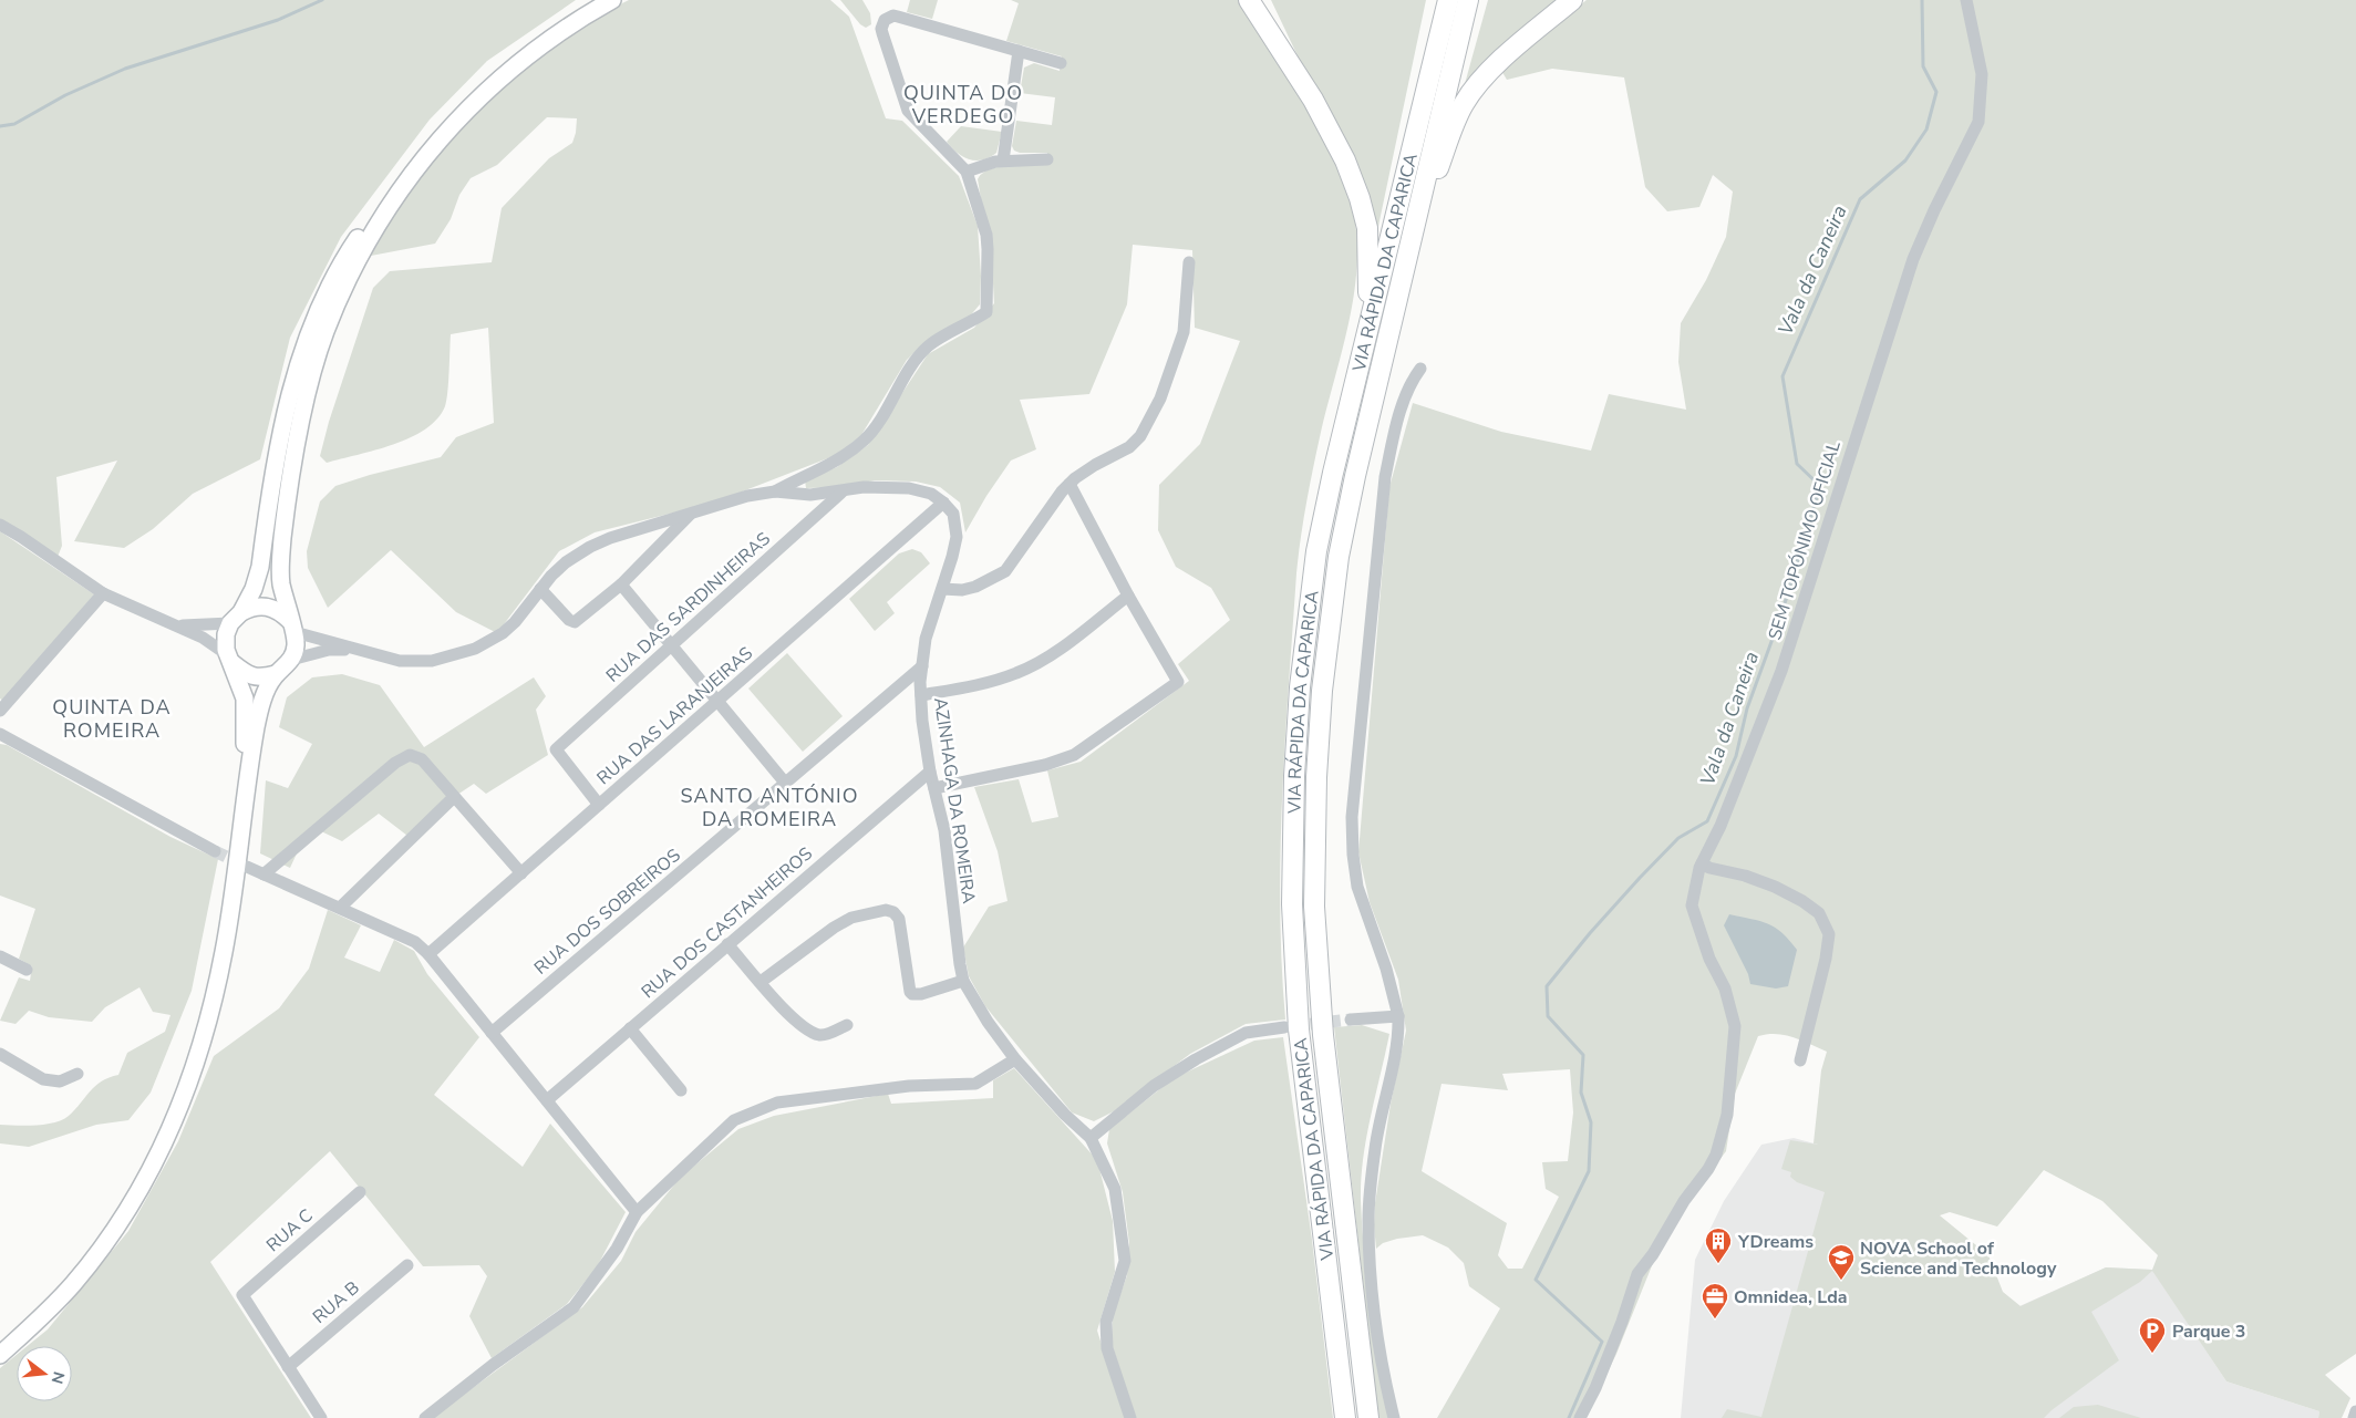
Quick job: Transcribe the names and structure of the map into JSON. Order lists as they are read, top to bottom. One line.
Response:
{"streets":{"highway":["VIA RÁPIDA DA CAPARICA"],"street":["SEM TOPÓNIMO OFICIAL","RUA DAS SARDINHEIRAS","RUA DAS LARANJEIRAS","AZINHAGA DA ROMEIRA","RUA DOS SOBREIROS","RUA DOS CASTANHEIROS","RUA C","RUA B"]},"crossings":[["RUA DAS SARDINHEIRAS","RUA DAS LARANJEIRAS"],["RUA DAS LARANJEIRAS","AZINHAGA DA ROMEIRA"],["AZINHAGA DA ROMEIRA","RUA DOS SOBREIROS"],["AZINHAGA DA ROMEIRA","RUA DOS CASTANHEIROS"],["RUA C","RUA B"]],"districts":["QUINTA DO VERDEGO","QUINTA DA ROMEIRA","SANTO ANTÓNIO DA ROMEIRA"],"water":["Vala da Caneira"],"places":{"building":["YDreams"],"school or university":["NOVA School of Science and Technology"],"office":["Omnidea, Lda"],"parking":["Parque 3"]},"north":"right"}
